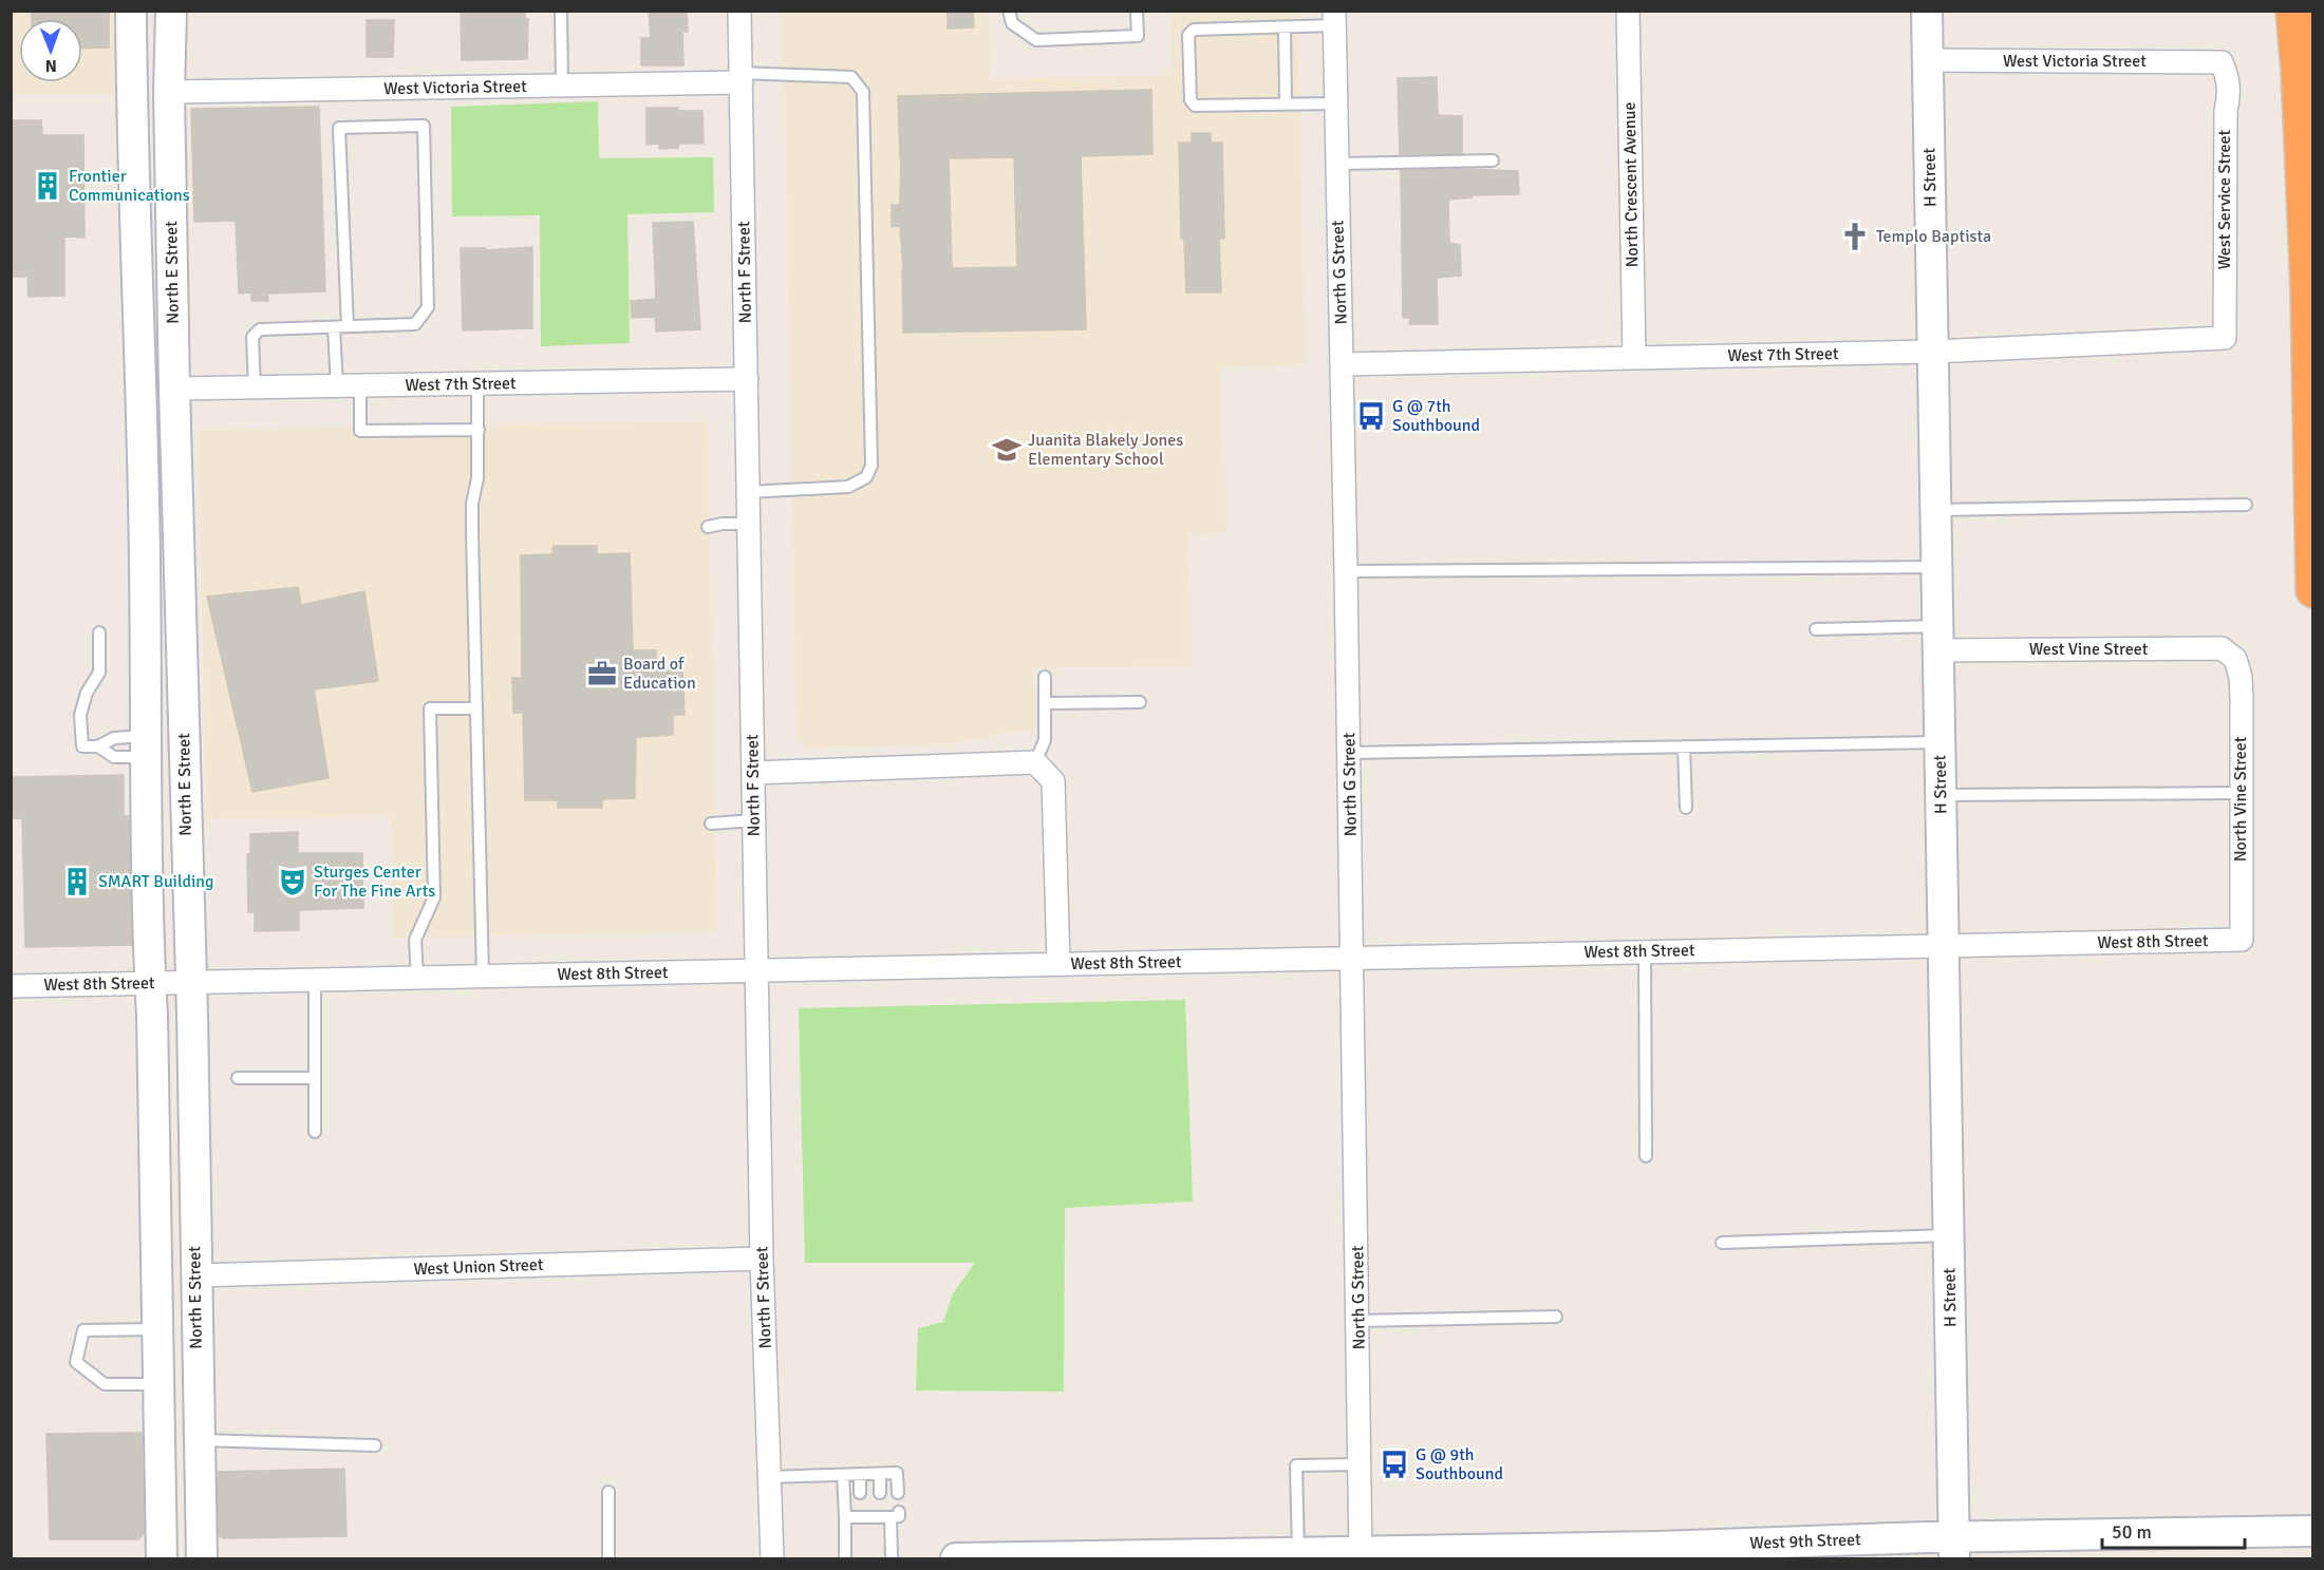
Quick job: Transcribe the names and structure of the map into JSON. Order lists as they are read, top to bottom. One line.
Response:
{"streets":{"main road":["H Street","North E Street","West 9th Street"],"street":["West Victoria Street","North Crescent Avenue","West Service Street","North F Street","North G Street","West 7th Street","West Vine Street","North Vine Street","West 8th Street","West Union Street"]},"crossings":[["West Victoria Street","H Street"],["West Victoria Street","West Service Street"],["West Victoria Street","North E Street"],["West Victoria Street","North F Street"],["H Street","West 7th Street"],["H Street","West Vine Street"],["H Street","West 8th Street"],["H Street","West 9th Street"],["North Crescent Avenue","West 7th Street"],["West Service Street","West 7th Street"],["North E Street","West 7th Street"],["North E Street","West 8th Street"],["North E Street","West Union Street"],["North F Street","West 7th Street"],["North F Street","West 8th Street"],["North F Street","West Union Street"],["North G Street","West 7th Street"],["North G Street","West 8th Street"],["North G Street","West 9th Street"],["West Vine Street","North Vine Street"],["North Vine Street","West 8th Street"]],"places":{"building":["Frontier Communications","SMART Building"],"church":["Templo Baptista"],"bus stop":["G @ 7th Southbound","G @ 9th Southbound"],"school or university":["Juanita Blakely Jones Elementary School"],"office":["Board of Education"],"theatre":["Sturges Center For The Fine Arts"]},"scale_bar":"50 m","north":"bottom"}
